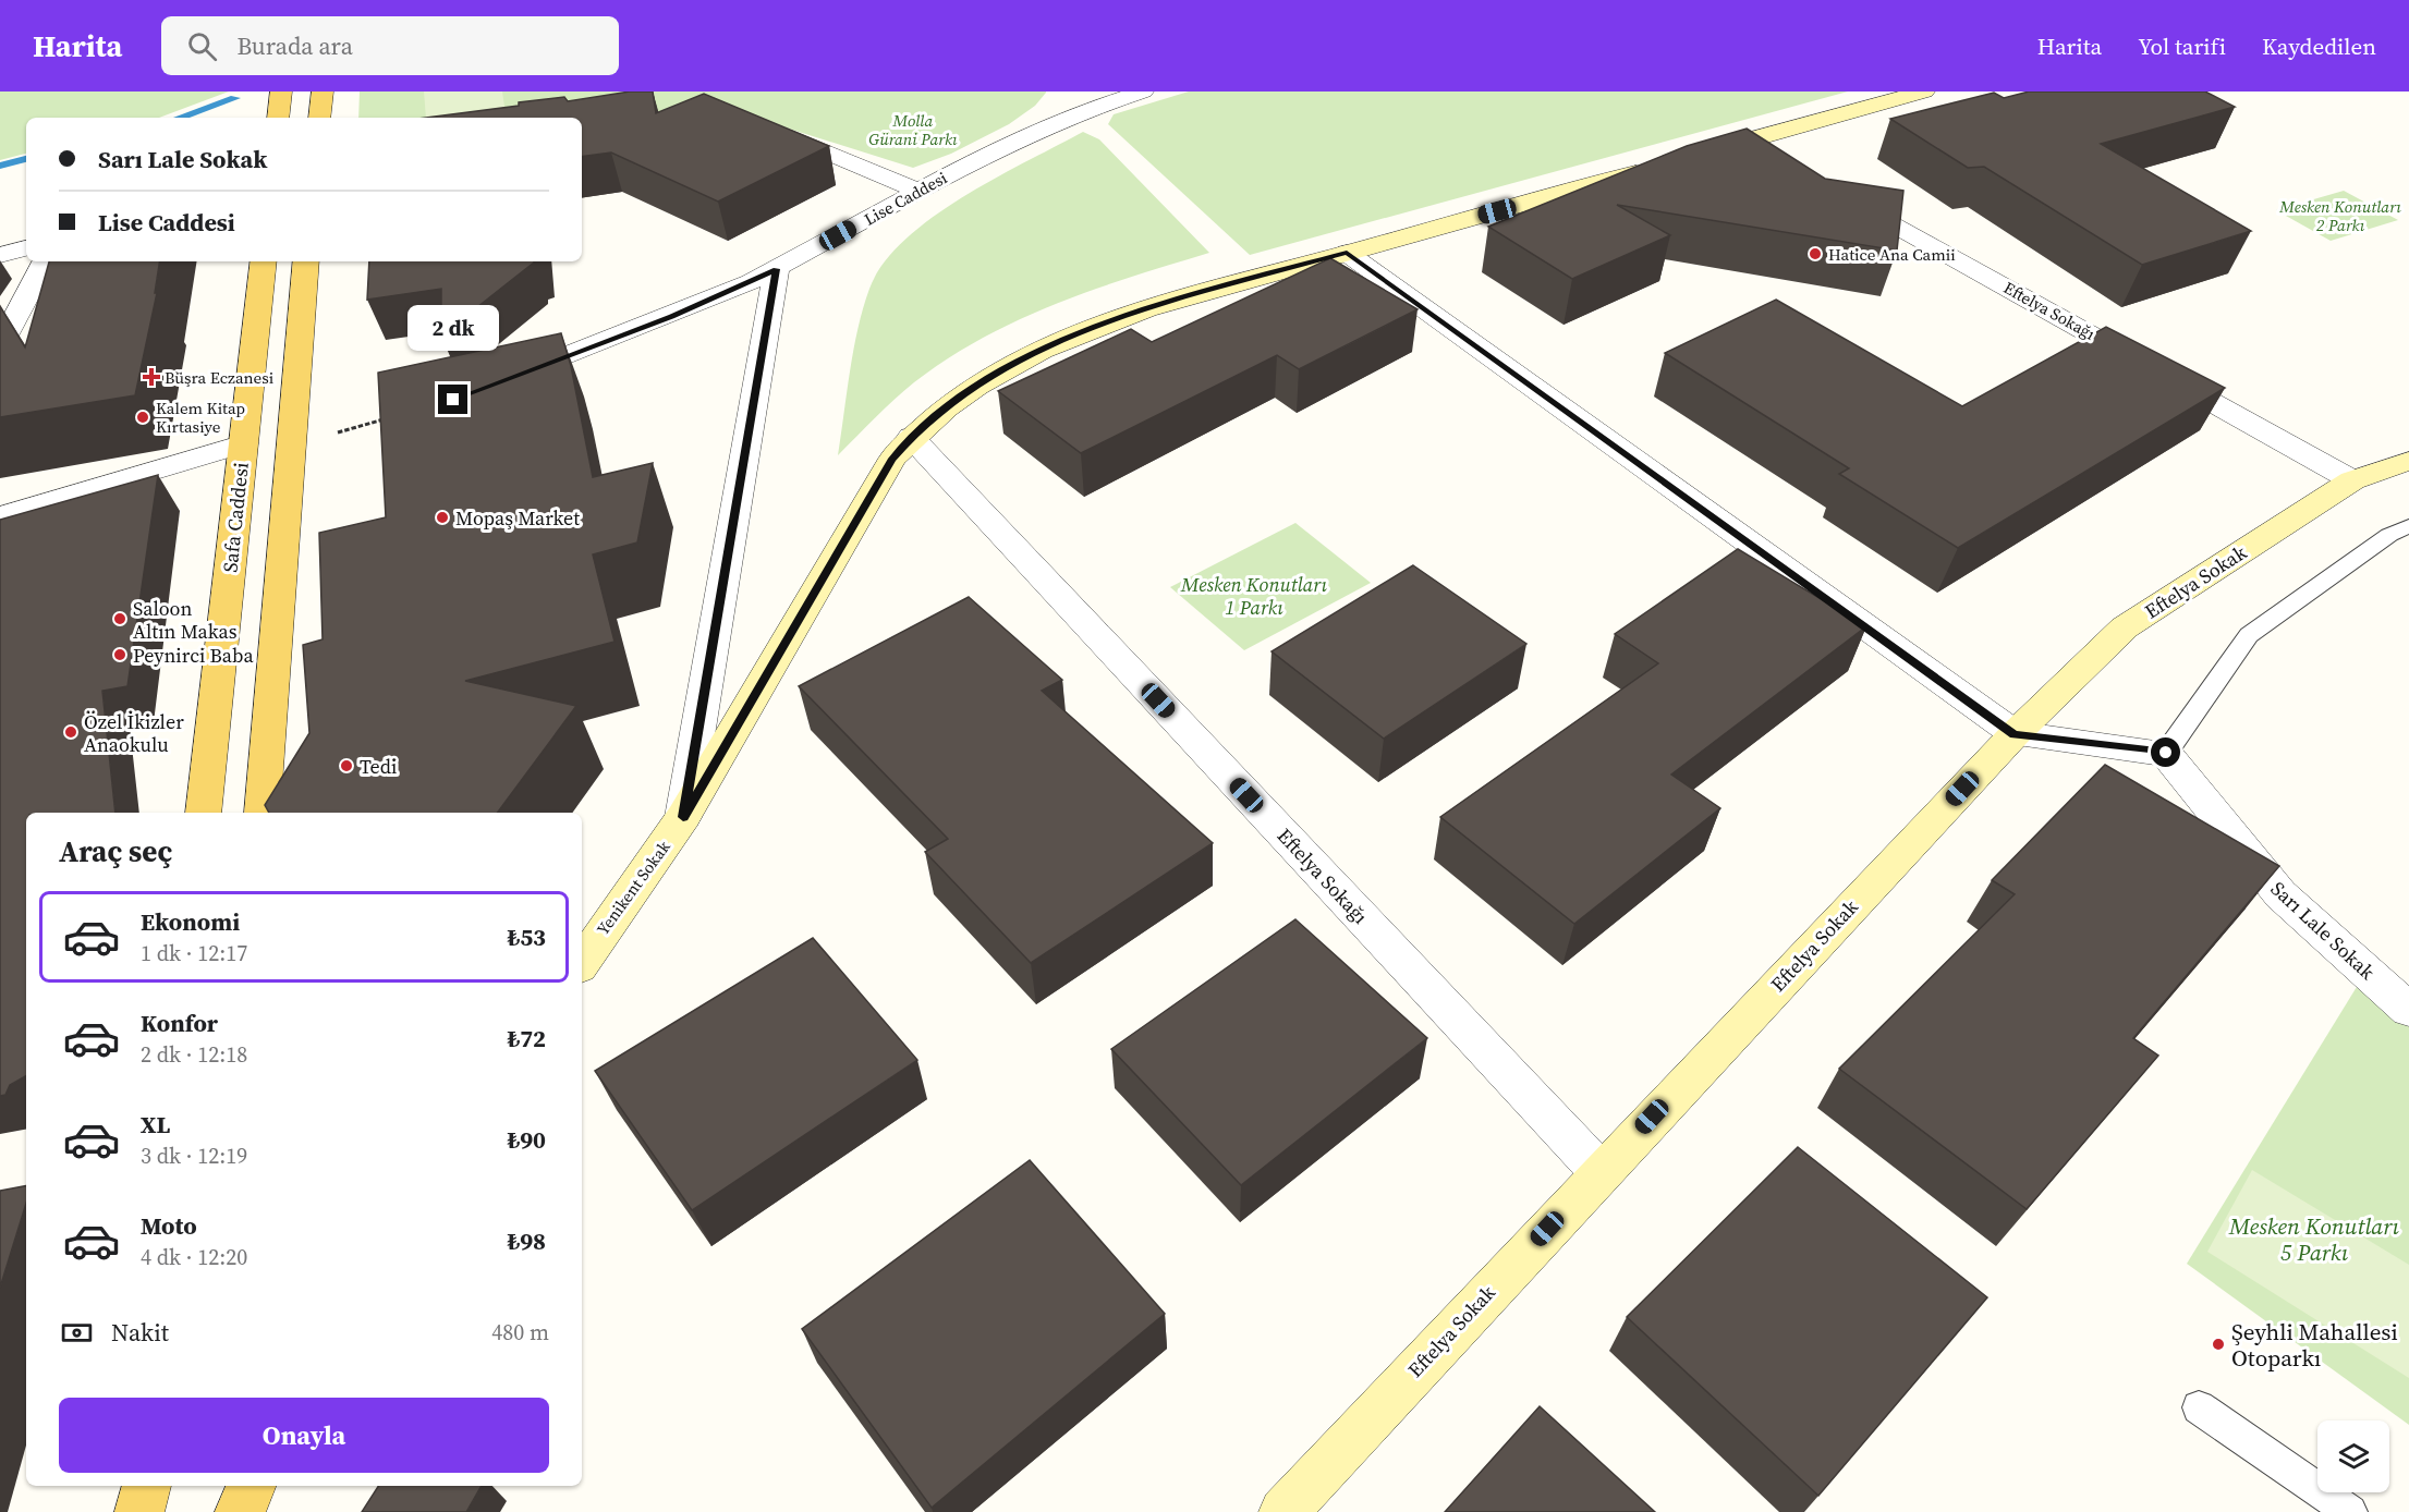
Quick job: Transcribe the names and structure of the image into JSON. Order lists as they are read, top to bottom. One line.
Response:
{"streets":{"main road":["Safa Caddesi"],"street":["Lise Caddesi","Eftelya Sokağı","Eftelya Sokak","Yenikent Sokak","Sarı Lale Sokak"]},"crossings":[["Eftelya Sokağı","Eftelya Sokak"],["Eftelya Sokağı","Yenikent Sokak"]],"parks":["Molla Gürani Parkı","Mesken Konutları 2 Parkı","Mesken Konutları 1 Parkı","Mesken Konutları 5 Parkı"],"places":{"other":["Hatice Ana Camii","Kalem Kitap Kırtasiye","Mopaş Market","Saloon Altın Makas","Peynirci Baba","Özel İkizler Anaokulu","Tedi","Şeyhli Mahallesi Otoparkı"],"health":["Büşra Eczanesi"]},"page":{"header":"Harita","search":"Burada ara","nav":["Harita","Yol tarifi","Kaydedilen"],"banner":["Sarı Lale Sokak","Lise Caddesi"],"bubble":"2 dk","heading":"Araç seç","list":[{"name":"Ekonomi","note":"1 dk · 12:17","value":"₺53"},{"name":"Konfor","note":"2 dk · 12:18","value":"₺72"},{"name":"XL","note":"3 dk · 12:19","value":"₺90"},{"name":"Moto","note":"4 dk · 12:20","value":"₺98"}],"pay":["Nakit","480 m"],"buttons":"Onayla"}}
